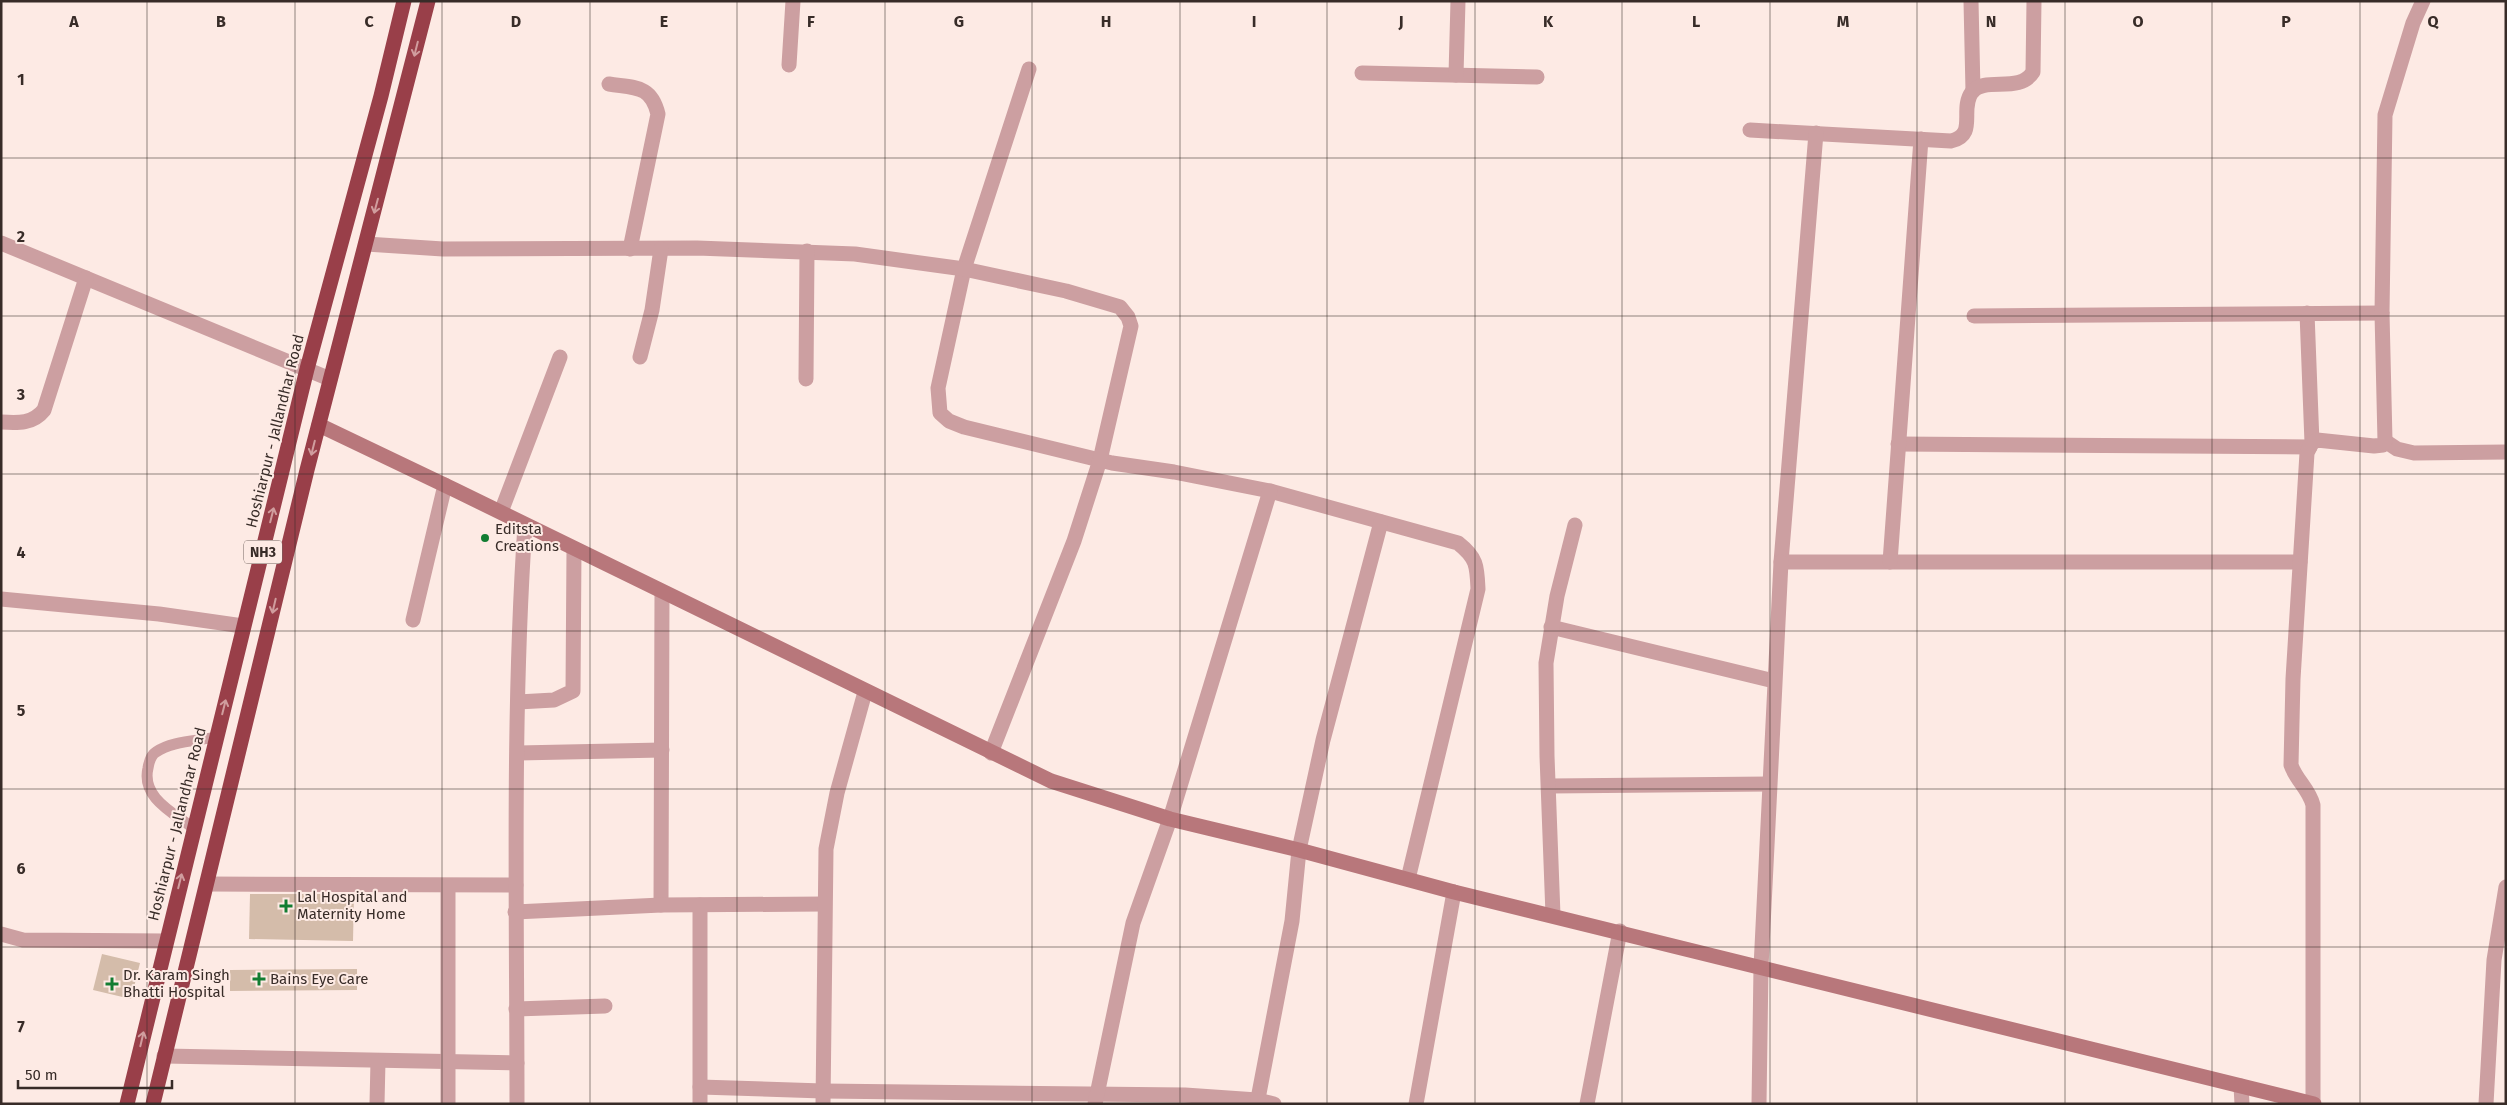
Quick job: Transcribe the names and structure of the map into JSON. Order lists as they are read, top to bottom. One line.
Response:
{"streets":{"highway":["Hoshiarpur - Jallandhar Road","NH3"]},"places":{"other":["Editsta Creations"],"health":["Lal Hospital and Maternity Home","Bains Eye Care","Dr. Karam Singh Bhatti Hospital"]},"scale_bar":"50 m","grid":{"columns":["A","B","C","D","E","F","G","H","I","J","K","L","M","N","O","P","Q"],"rows":["1","2","3","4","5","6","7"]}}
